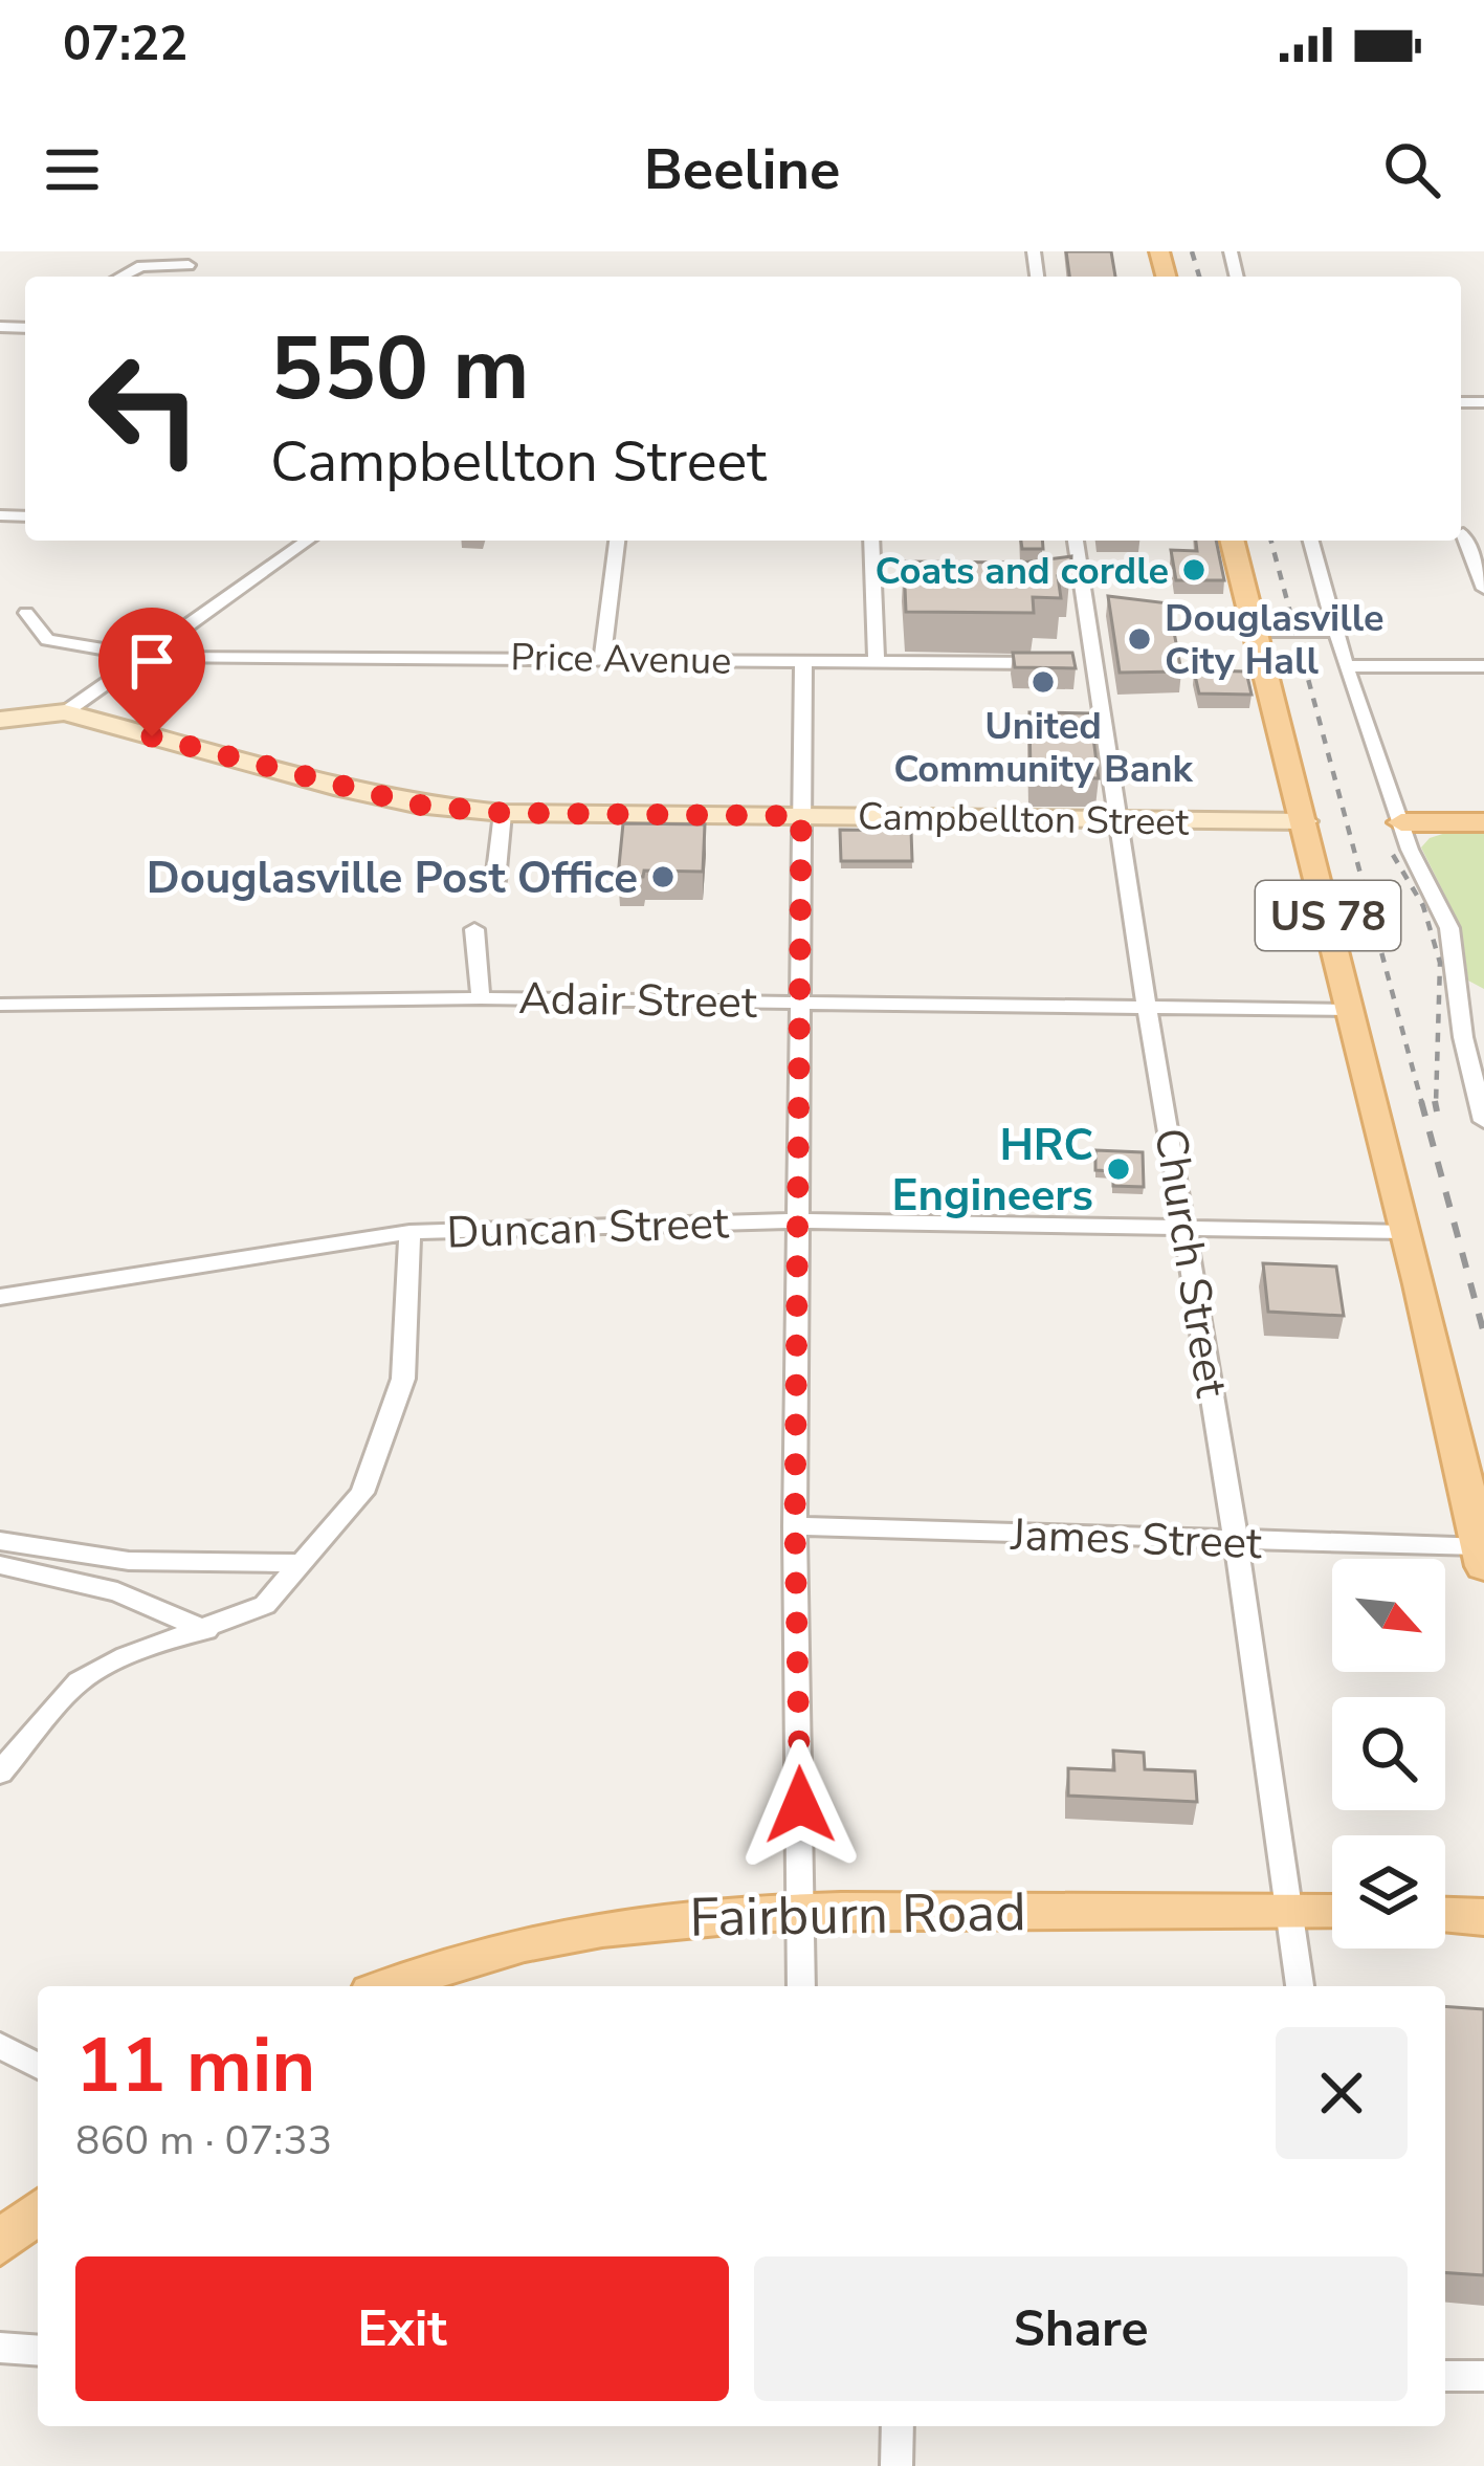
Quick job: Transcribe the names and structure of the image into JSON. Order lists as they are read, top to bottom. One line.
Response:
{"streets":{"main road":["Campbellton Street","US 78","Fairburn Road"],"street":["Price Avenue","Adair Street","Duncan Street","Church Street","James Street"]},"crossings":[["Price Avenue","Church Street"],["Campbellton Street","US 78"],["Campbellton Street","Church Street"],["US 78","Adair Street"],["US 78","Duncan Street"],["US 78","James Street"],["Adair Street","Church Street"],["Duncan Street","Church Street"],["Church Street","James Street"],["Church Street","Fairburn Road"]],"places":["Coats and cordle","Douglasville City Hall","United Community Bank","Douglasville Post Office","HRC Engineers"],"north":"bottom right","page":{"status":"07:22","header":"Beeline","turn":["550 m","Campbellton Street"],"heading":["11 min","860 m · 07:33"],"buttons":["Exit","Share"]}}
